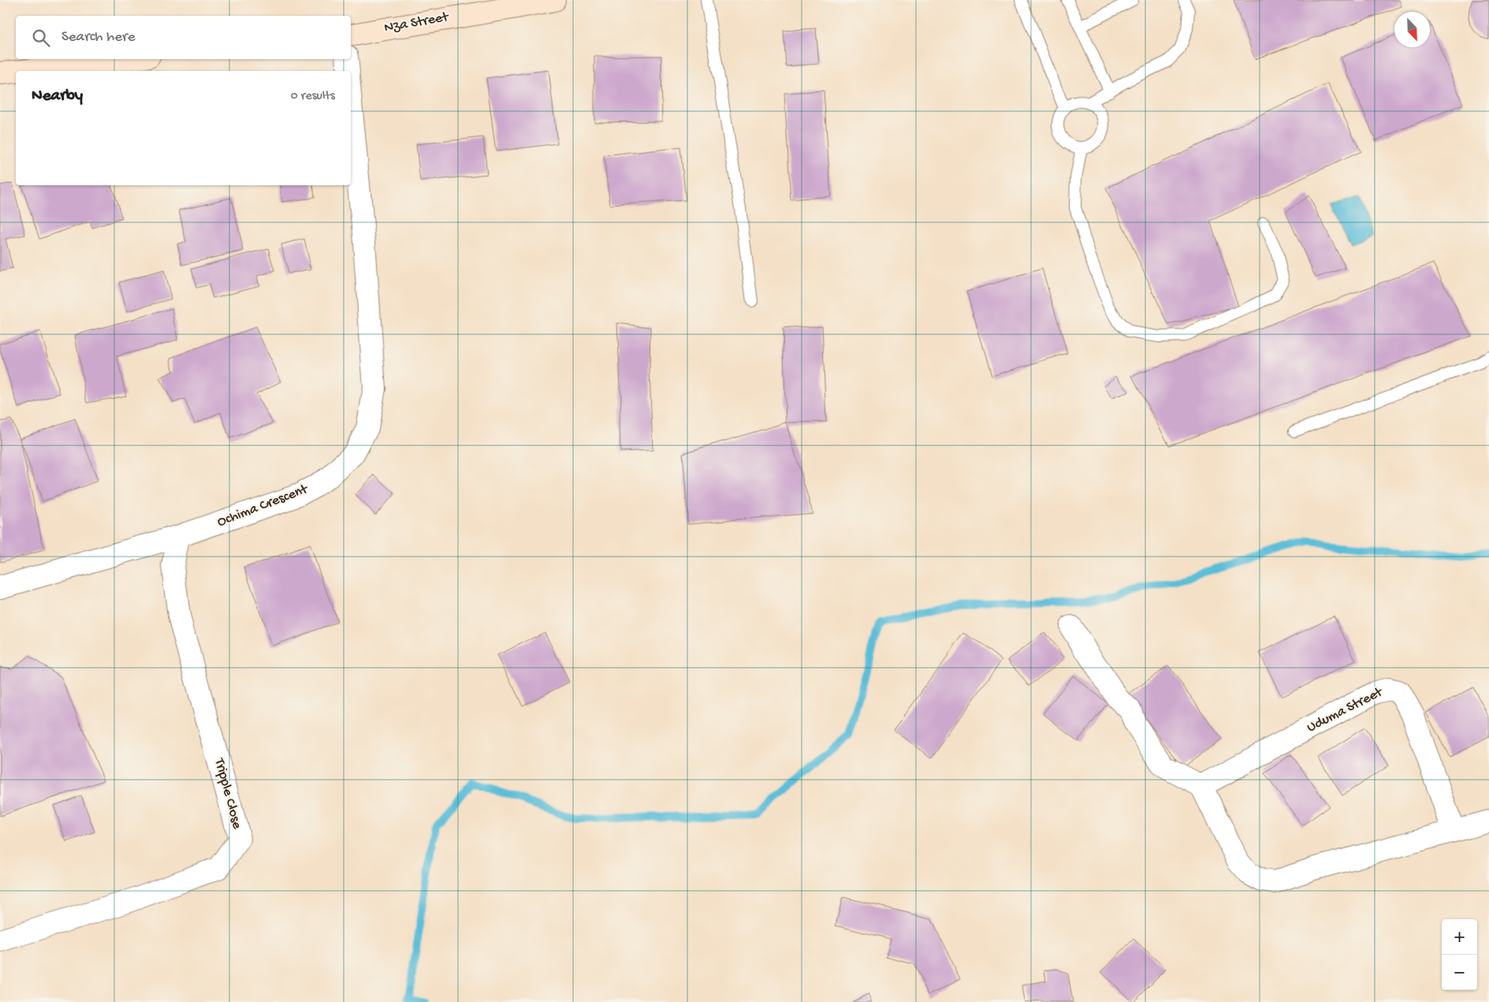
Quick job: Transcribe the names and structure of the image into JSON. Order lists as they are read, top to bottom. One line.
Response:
{"streets":{"street":["Nza Street","Ochima Crescent","Uduma Street","Tripple Close"]},"crossings":[["Ochima Crescent","Tripple Close"]],"north":"bottom right","page":{"search":"Search here","heading":["Nearby","0 results"],"map_buttons":["+","−"]}}
